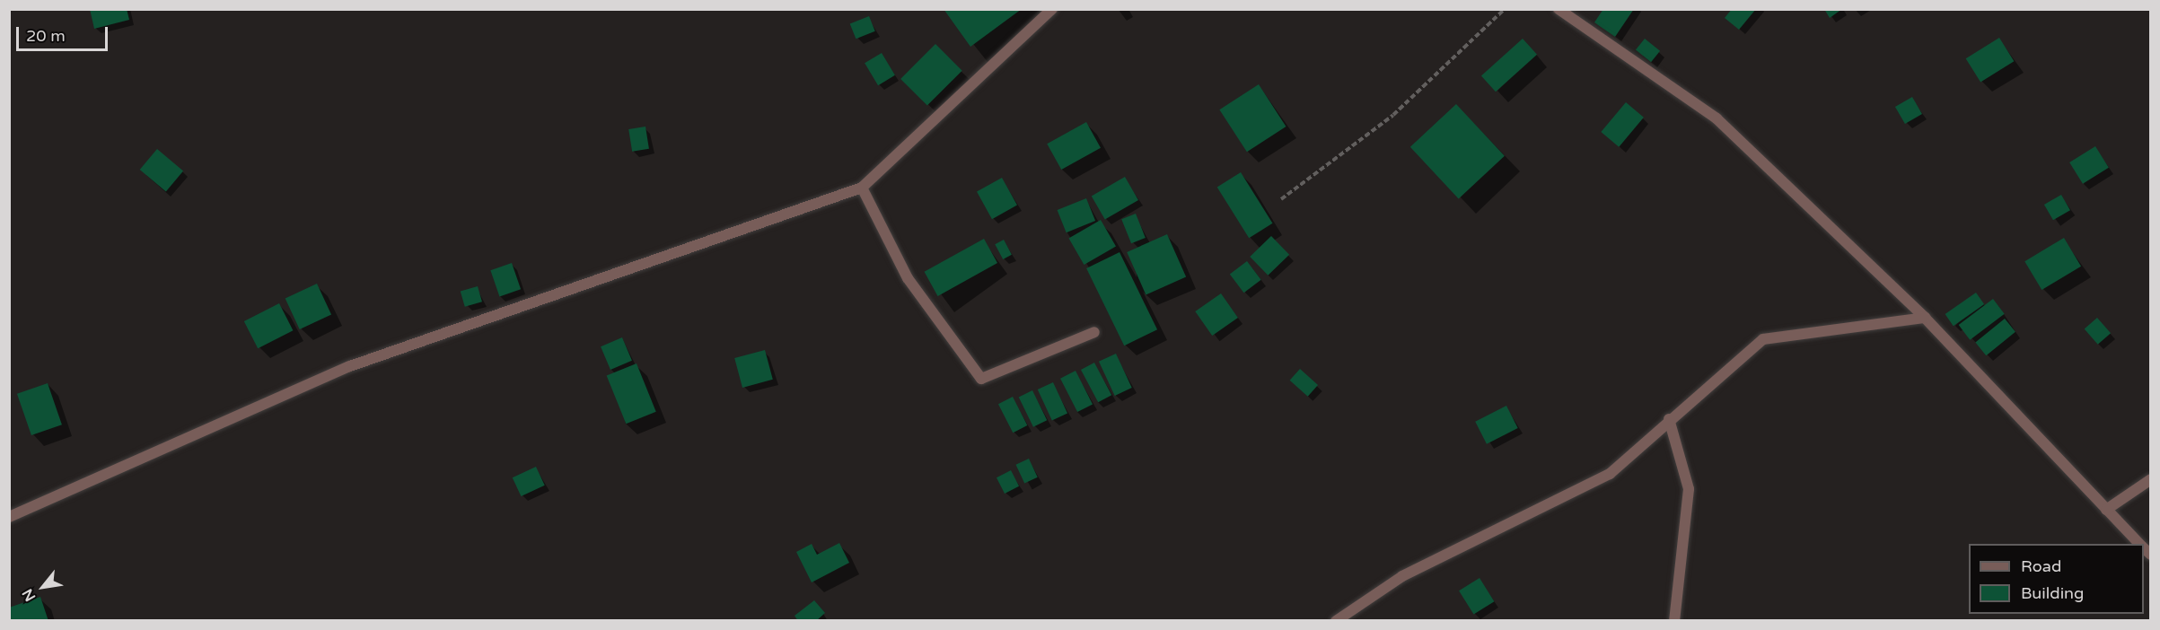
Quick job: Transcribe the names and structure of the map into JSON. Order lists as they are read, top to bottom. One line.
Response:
{"legend":["Road","Building"],"scale_bar":"20 m","north":"bottom left"}
